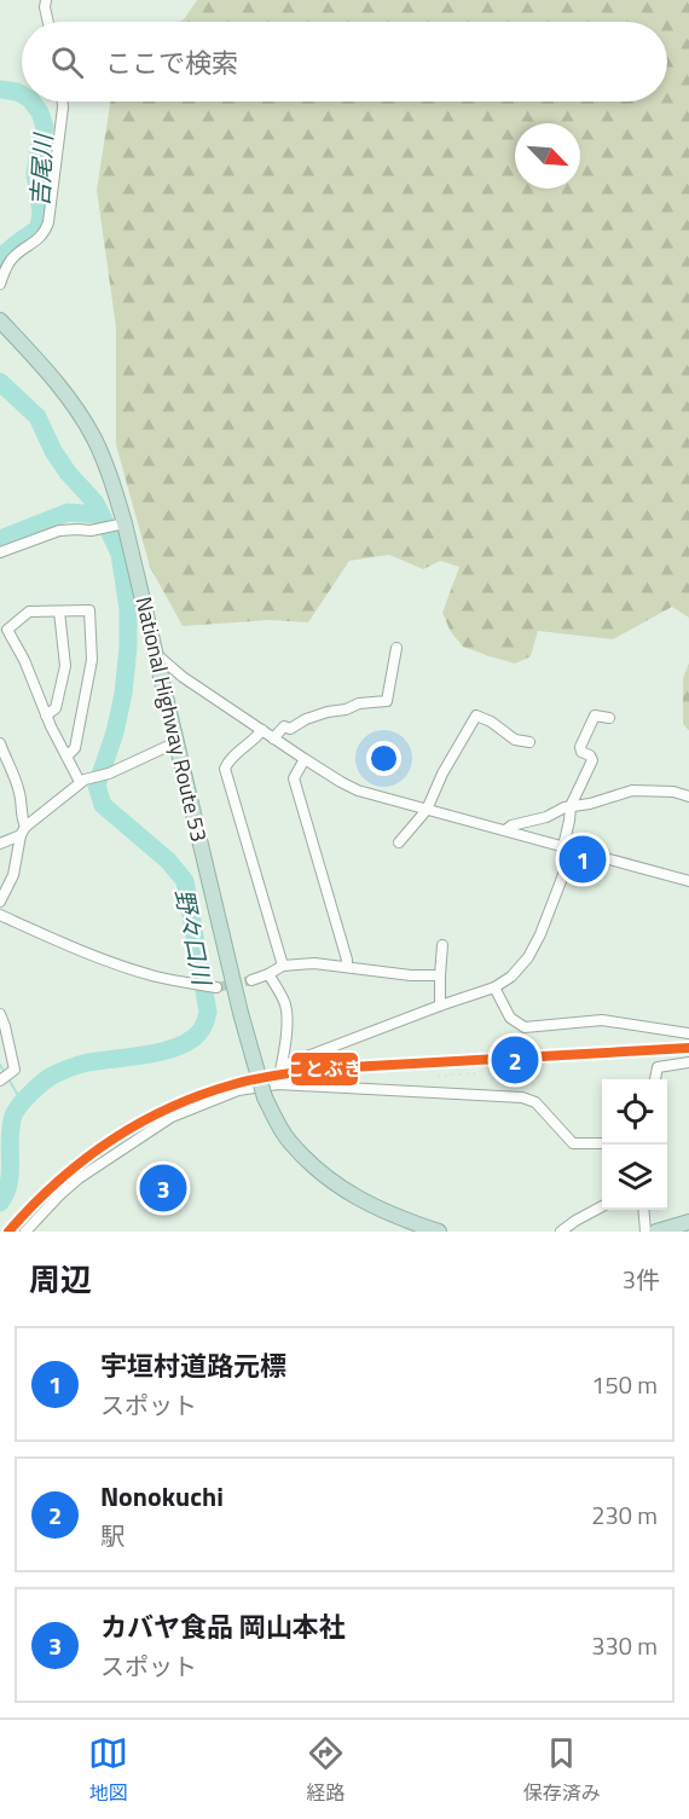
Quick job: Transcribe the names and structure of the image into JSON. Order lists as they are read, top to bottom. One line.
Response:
{"streets":{"highway":["National Highway Route 53"]},"water":["吉尾川","野々口川"],"lines":["transit line ことぶき"],"north":"bottom right","page":{"search":"ここで検索","pins":["1","2","3"],"heading":["周辺","3件"],"list":[{"mark":"1","name":"宇垣村道路元標","note":"スポット","value":"150 m"},{"mark":"2","name":"Nonokuchi","note":"駅","value":"230 m"},{"mark":"3","name":"カバヤ食品 岡山本社","note":"スポット","value":"330 m"}],"nav":["地図","経路","保存済み"]}}
